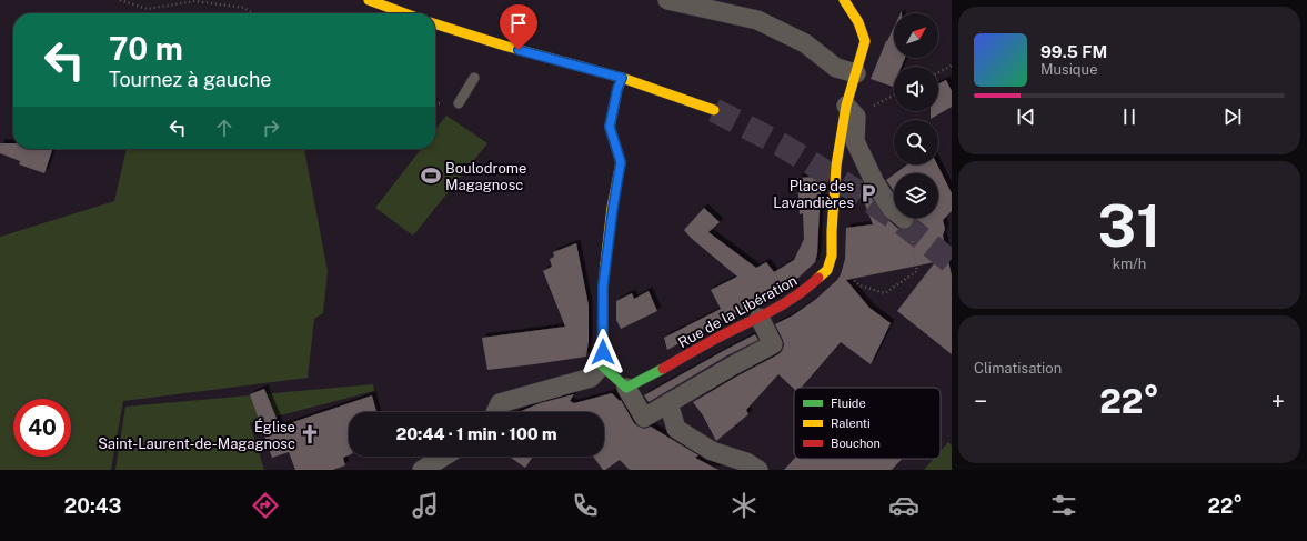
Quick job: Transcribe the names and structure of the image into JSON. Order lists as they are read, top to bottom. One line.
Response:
{"streets":{"street":["Rue de la Libération"]},"places":{"sports":["Boulodrome Magagnosc"],"parking":["Place des Lavandières"],"church":["Église Saint-Laurent-de-Magagnosc"]},"legend":["Fluide","Ralenti","Bouchon"],"north":"top right","page":{"turn":["70 m","Tournez à gauche"],"song":["99.5 FM","Musique"],"tile":[["31","km/h"],"Climatisation"],"heat":["−","22°","+"],"limit":"40","trip":"20:44 · 1 min · 100 m","tabs":["20:43","22°"]}}
